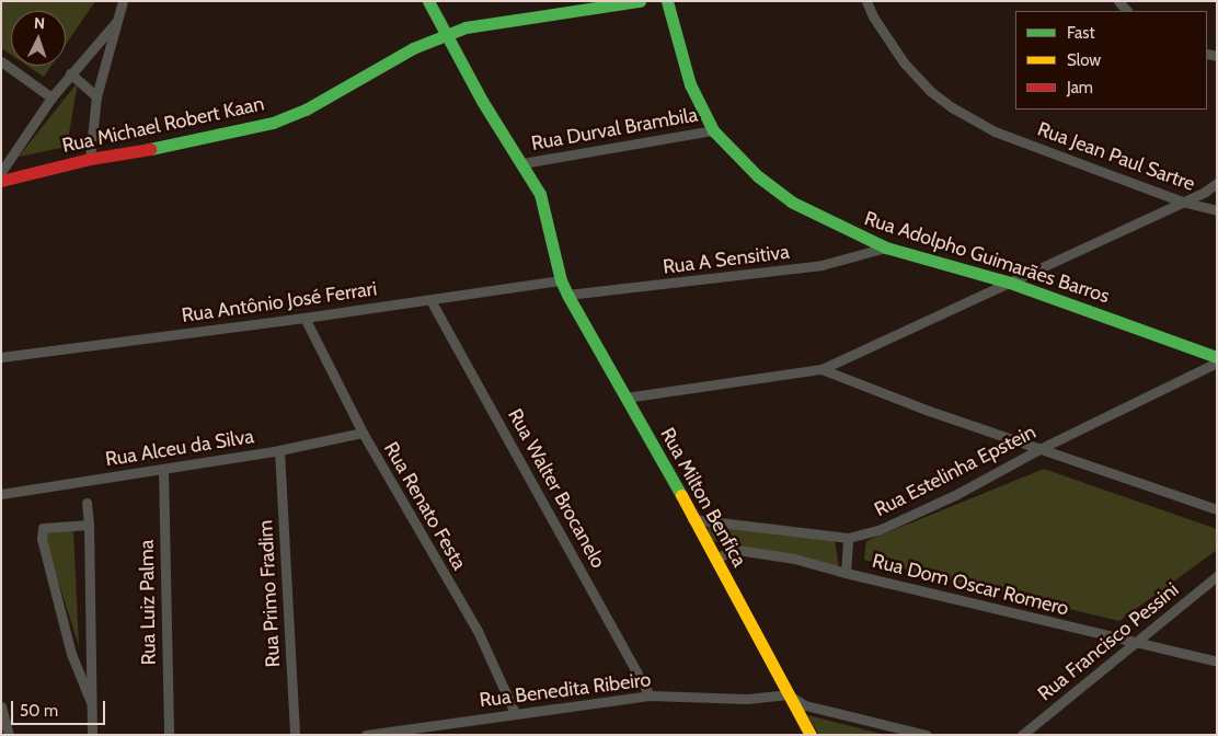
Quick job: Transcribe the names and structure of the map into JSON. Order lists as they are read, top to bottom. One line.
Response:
{"streets":{"street":["Rua Michael Robert Kaan","Rua Durval Brambila","Rua Jean Paul Sartre","Rua Adolpho Guimarães Barros","Rua A Sensitiva","Rua Antônio José Ferrari","Rua Alceu da Silva","Rua Estelinha Epstein","Rua Walter Brocanelo","Rua Milton Benfica","Rua Renato Festa","Rua Dom Oscar Romero","Rua Primo Fradim","Rua Luiz Palma","Rua Francisco Pessini","Rua Benedita Ribeiro"]},"crossings":[["Rua Michael Robert Kaan","Rua Milton Benfica"],["Rua Durval Brambila","Rua Adolpho Guimarães Barros"],["Rua Durval Brambila","Rua Milton Benfica"],["Rua Adolpho Guimarães Barros","Rua A Sensitiva"],["Rua A Sensitiva","Rua Milton Benfica"],["Rua Antônio José Ferrari","Rua Walter Brocanelo"],["Rua Antônio José Ferrari","Rua Milton Benfica"],["Rua Antônio José Ferrari","Rua Renato Festa"],["Rua Alceu da Silva","Rua Renato Festa"],["Rua Alceu da Silva","Rua Primo Fradim"],["Rua Alceu da Silva","Rua Luiz Palma"],["Rua Estelinha Epstein","Rua Milton Benfica"],["Rua Walter Brocanelo","Rua Benedita Ribeiro"],["Rua Milton Benfica","Rua Dom Oscar Romero"],["Rua Milton Benfica","Rua Benedita Ribeiro"],["Rua Renato Festa","Rua Benedita Ribeiro"],["Rua Dom Oscar Romero","Rua Francisco Pessini"]],"legend":["Fast","Slow","Jam"],"scale_bar":"50 m","north":"top"}
